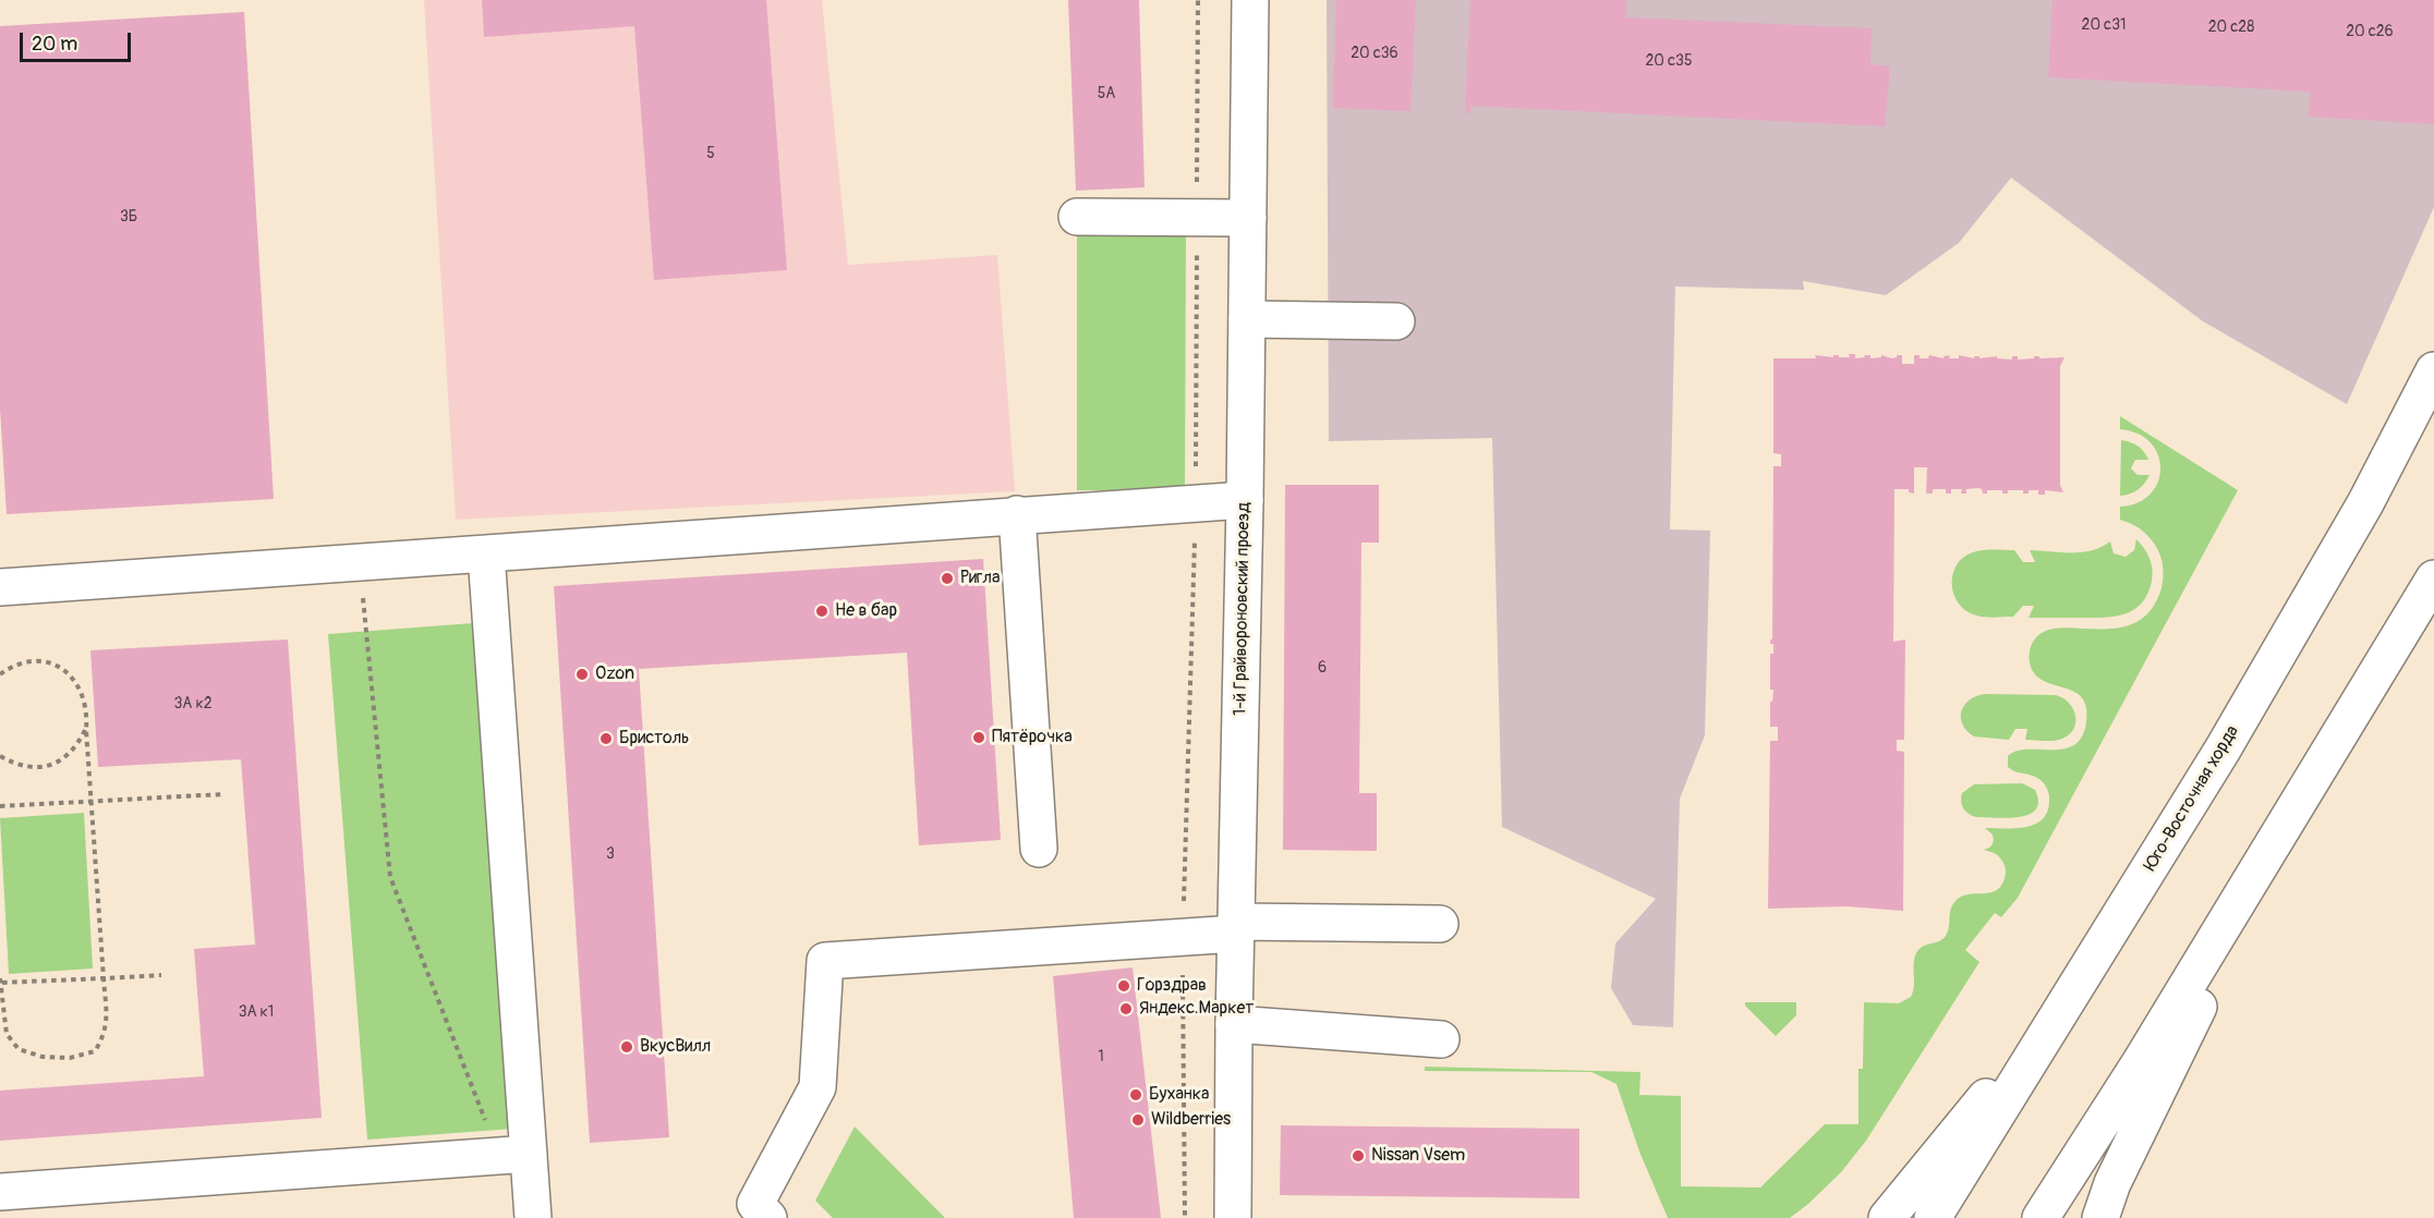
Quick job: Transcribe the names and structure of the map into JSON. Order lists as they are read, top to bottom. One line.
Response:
{"streets":{"main road":["1-й Грайвороновский проезд","Юго-Восточная хорда"]},"places":["Ригла","Не в бар","Ozon","Пятёрочка","Бристоль","Горздрав","Яндекс.Маркет","ВкусВилл","Буханка","Wildberries","Nissan Vsem"],"house_numbers":["20 с31","20 с28","20 с26","20 c36","20 с35","5А","5","3Б","6","3А к2","3","3А к1","1"],"scale_bar":"20 m"}
